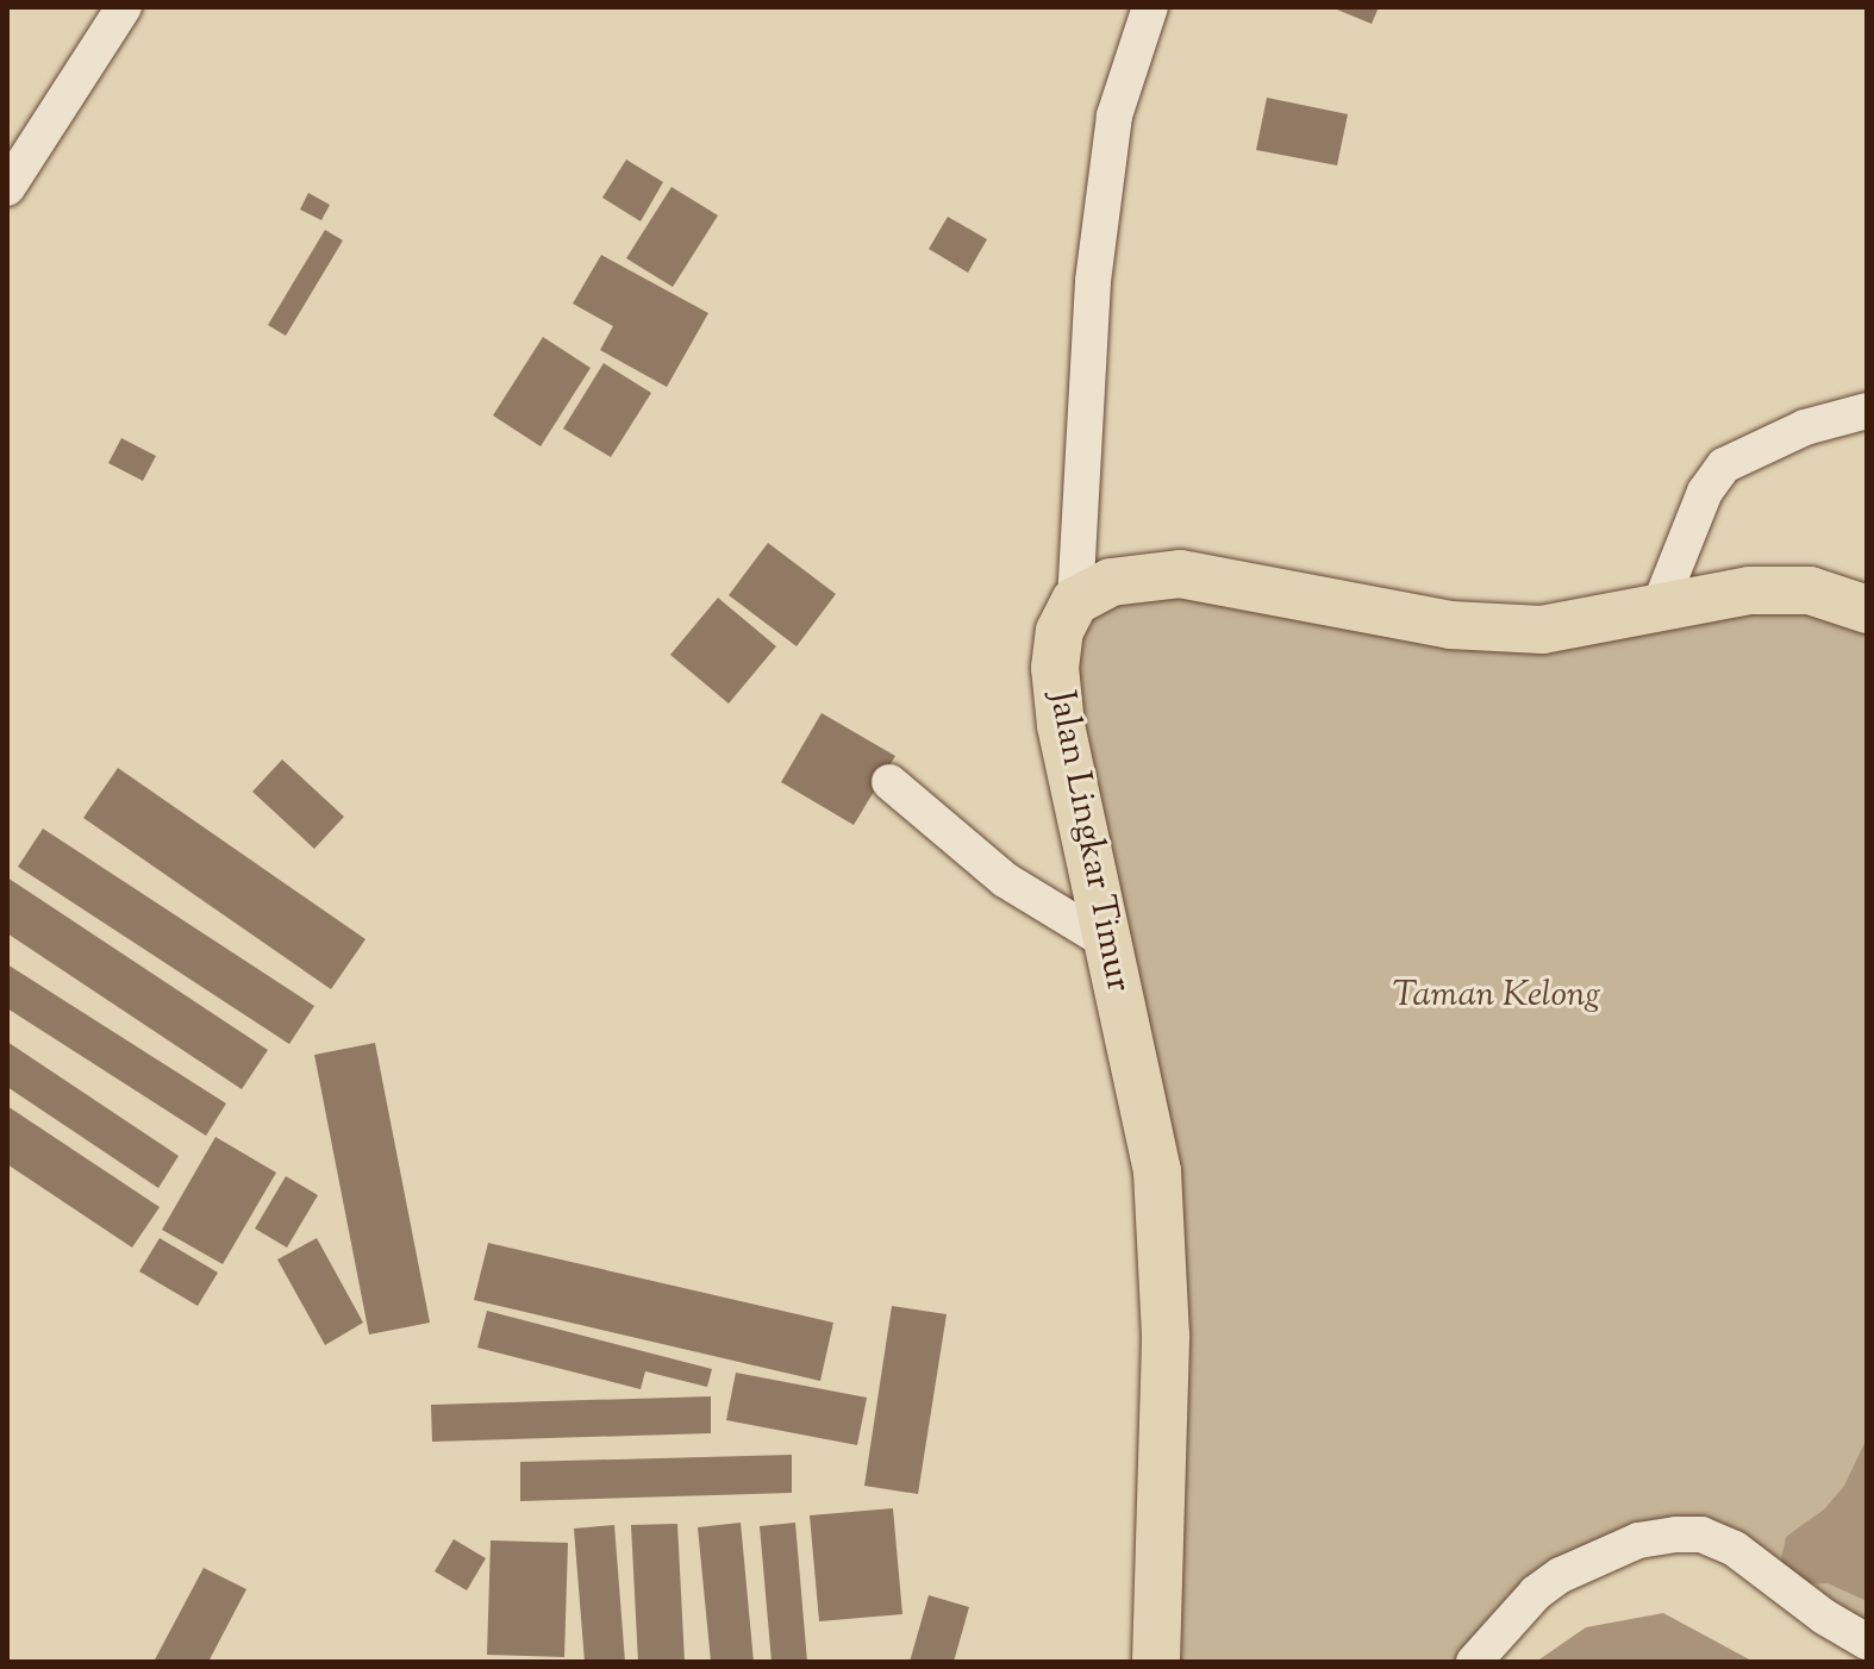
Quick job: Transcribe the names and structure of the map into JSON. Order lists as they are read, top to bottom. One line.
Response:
{"streets":{"main road":["Jalan Lingkar Timur"]},"parks":["Taman Kelong"]}
